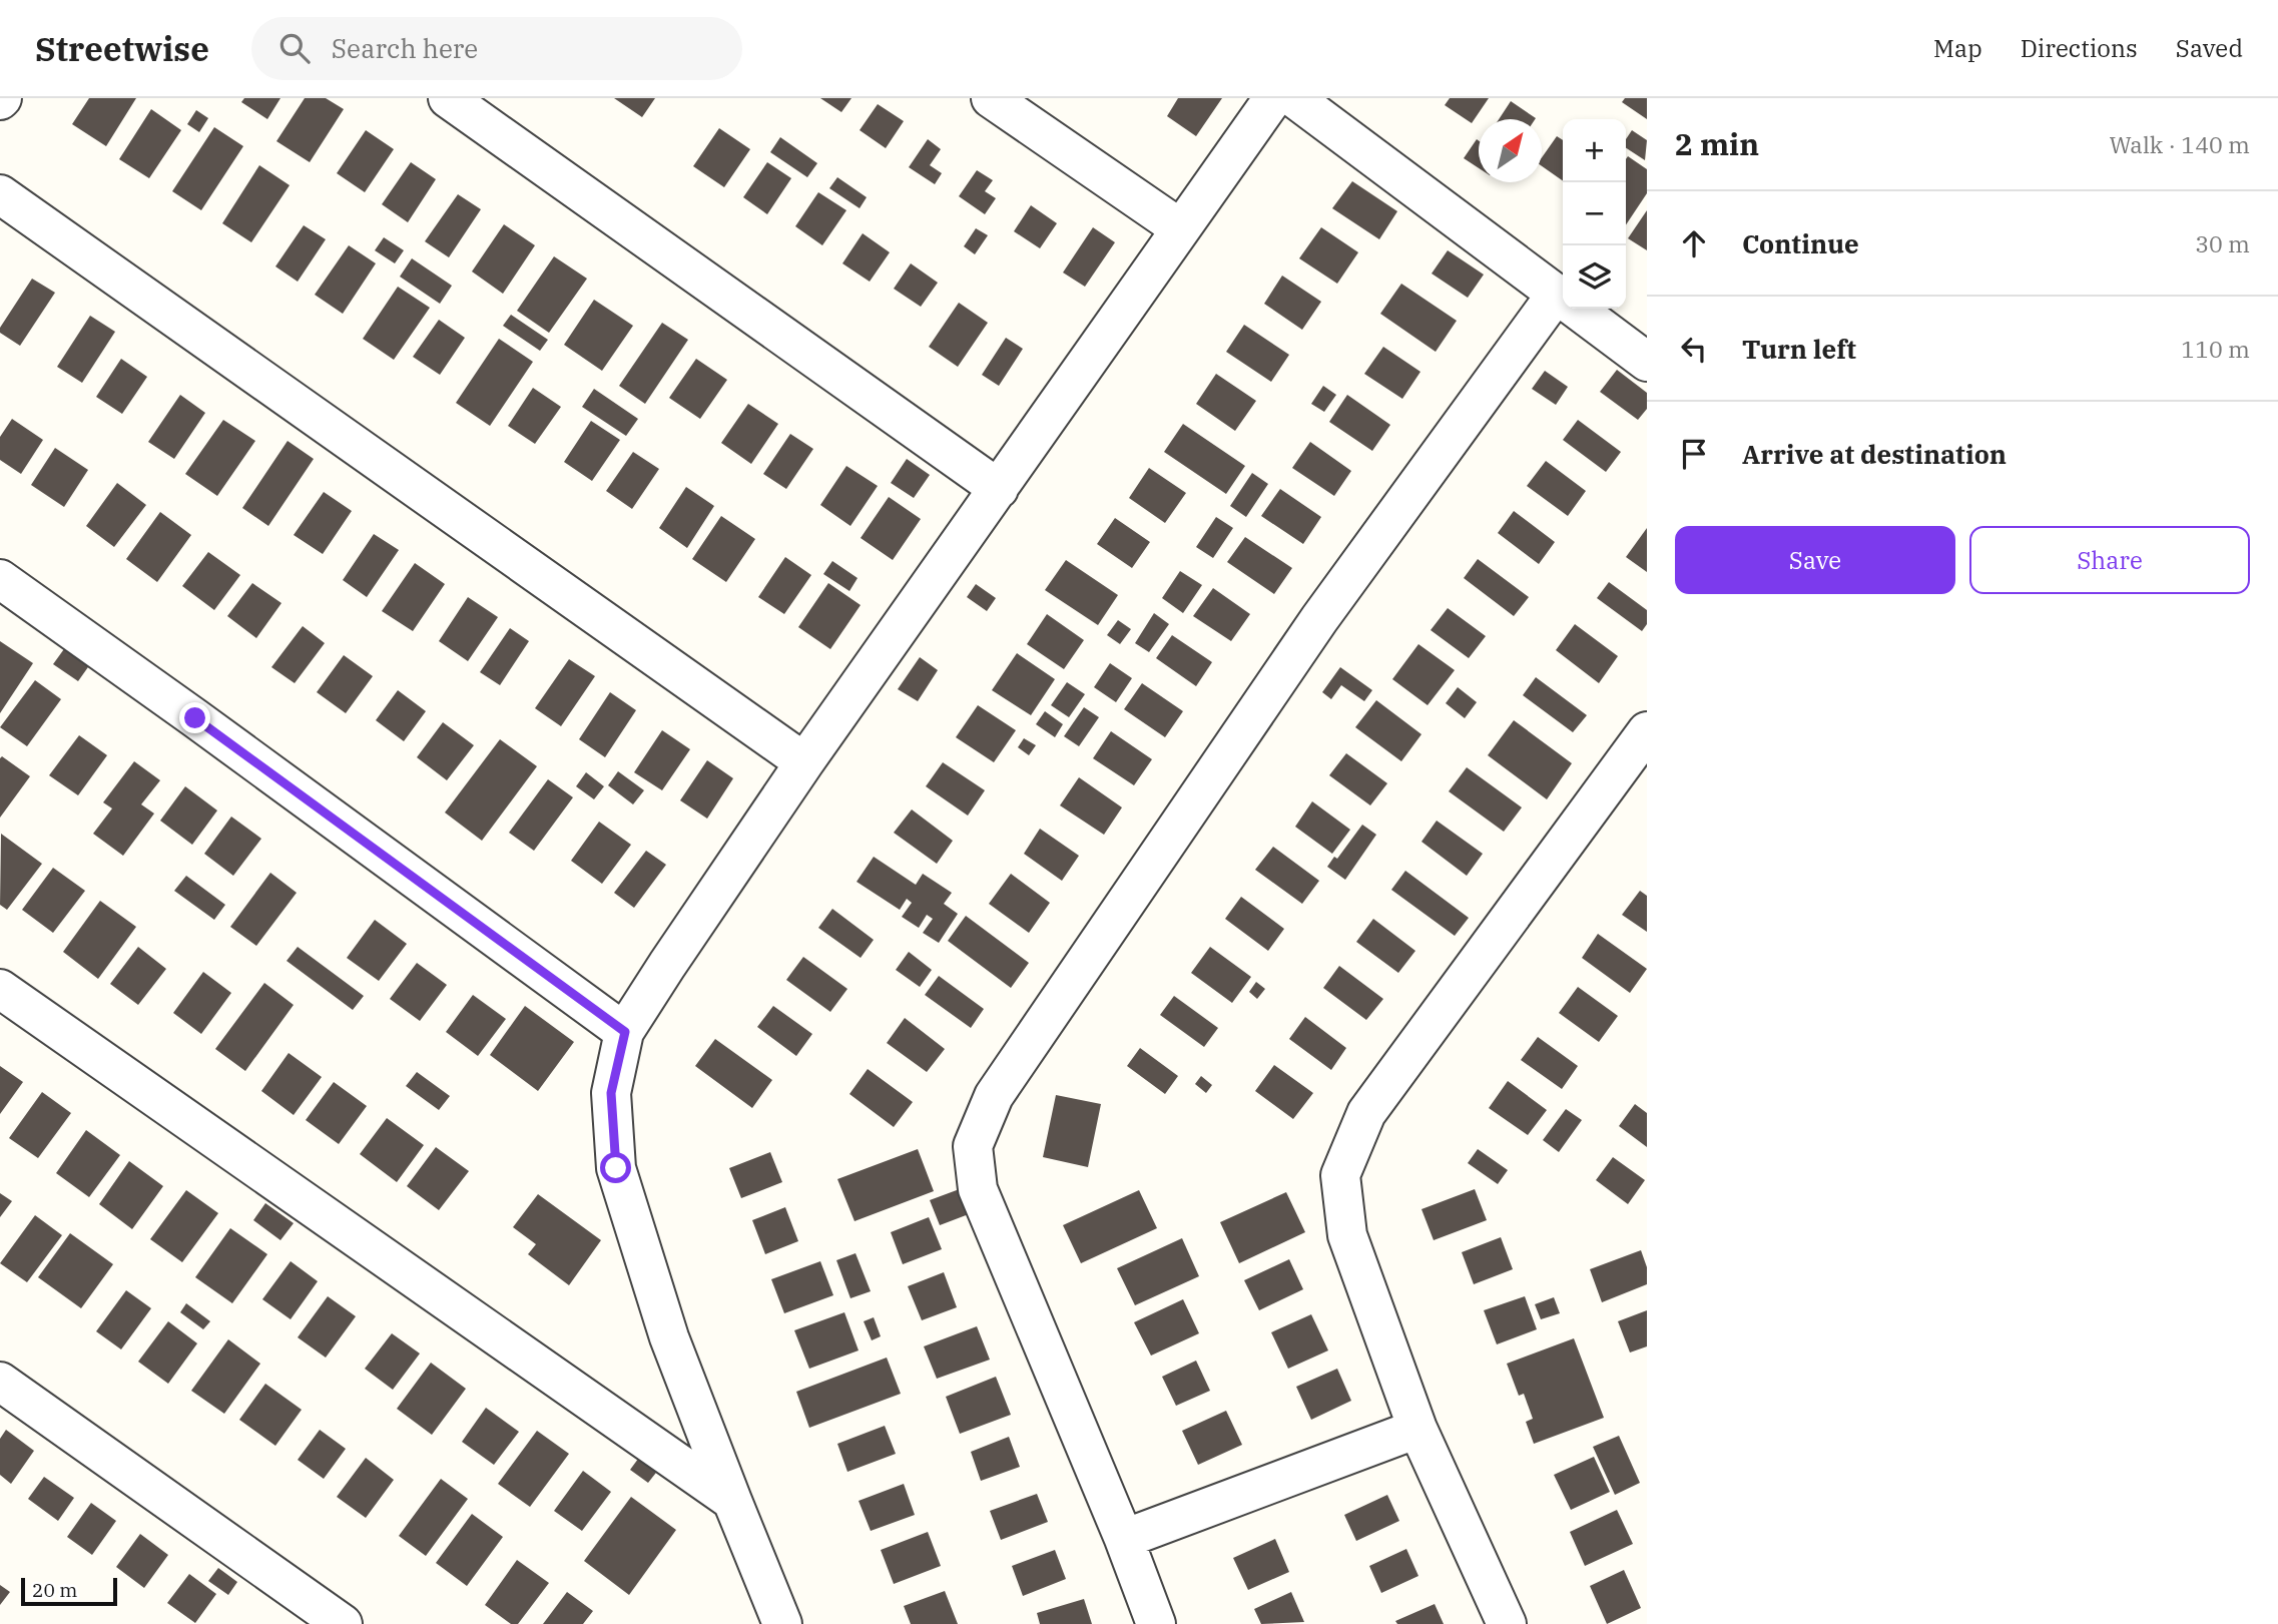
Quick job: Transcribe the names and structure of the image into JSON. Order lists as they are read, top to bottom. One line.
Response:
{"scale_bar":"20 m","north":"top right","page":{"header":"Streetwise","search":"Search here","nav":["Map","Directions","Saved"],"heading":["2 min","Walk · 140 m"],"map_buttons":["+","−"],"list":[["Continue","30 m"],["Turn left","110 m"],"Arrive at destination"],"buttons":["Save","Share"],"scale":"20 m"}}
